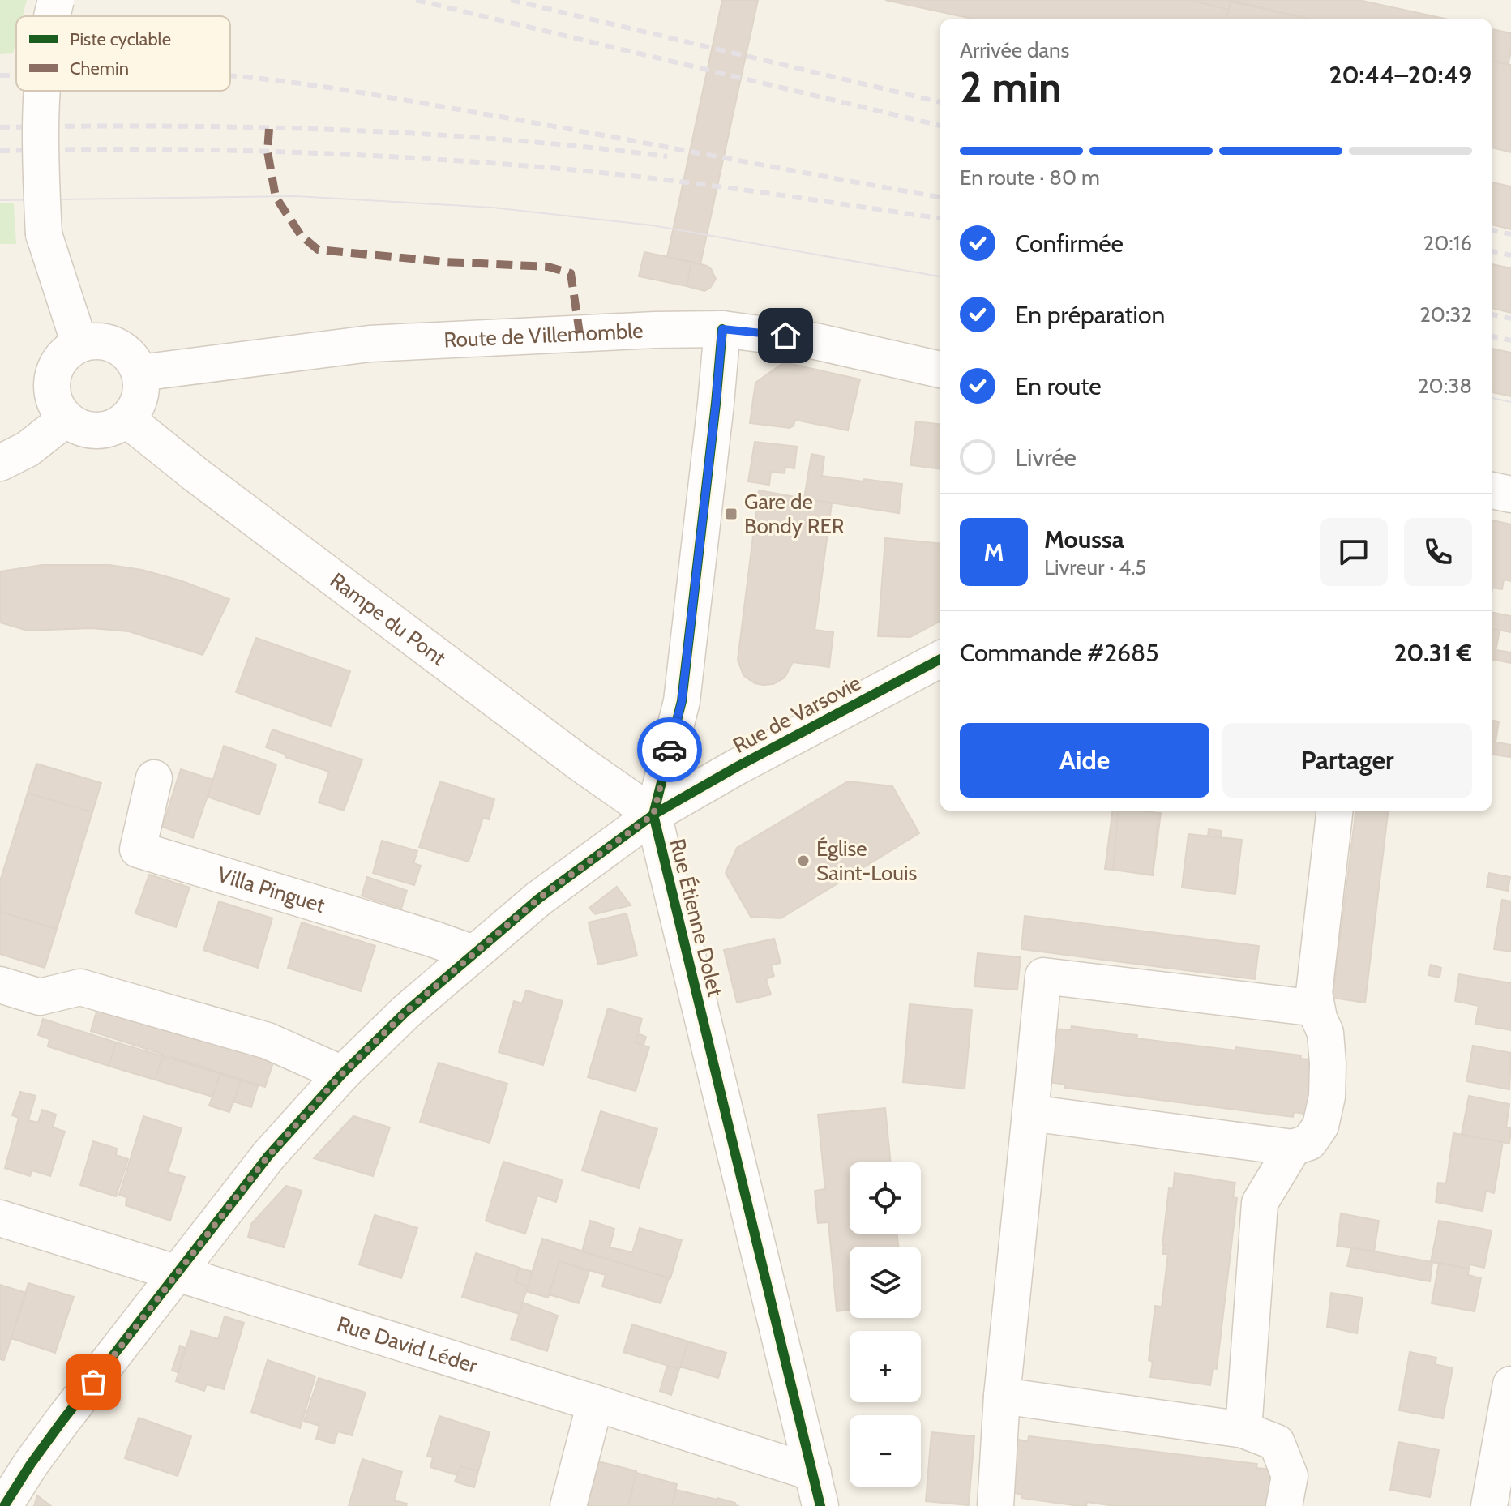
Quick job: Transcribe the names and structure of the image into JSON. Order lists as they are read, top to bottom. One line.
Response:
{"streets":{"street":["Route de Villemomble","Rampe du Pont","Rue de Varsovie","Villa Pinguet","Rue Étienne Dolet","Rue David Léder"]},"crossings":[["Route de Villemomble","Rampe du Pont"],["Route de Villemomble","Rue Étienne Dolet"],["Rampe du Pont","Rue de Varsovie"],["Rampe du Pont","Rue Étienne Dolet"],["Rue de Varsovie","Villa Pinguet"],["Rue de Varsovie","Rue Étienne Dolet"],["Rue de Varsovie","Rue David Léder"],["Rue Étienne Dolet","Rue David Léder"]],"places":{"transit":["Gare de Bondy RER"],"other":["Église Saint-Louis"]},"legend":["Piste cyclable","Chemin"],"page":{"heading":["2 min","Arrivée dans","20:44–20:49"],"panel":["Moussa","Livreur · 4.5","Commande #2685","20.31 €"],"bar":"En route · 80 m","list":[["Confirmée","20:16"],["En préparation","20:32"],["En route","20:38"],"Livrée"],"round":"M","buttons":["Aide","Partager"],"map_buttons":["+","−"]}}
